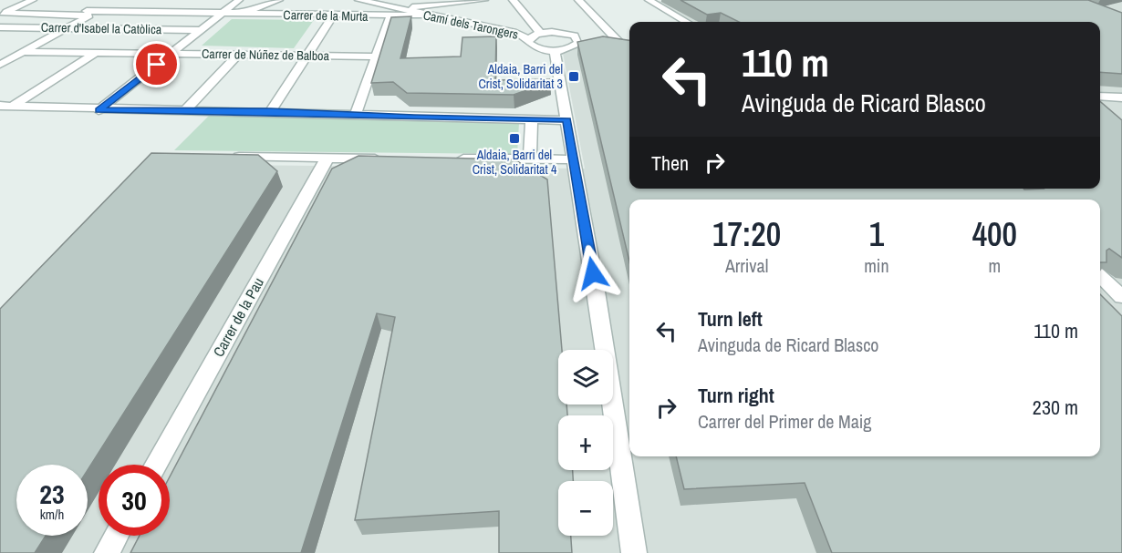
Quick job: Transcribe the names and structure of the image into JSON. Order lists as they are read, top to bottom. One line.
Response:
{"streets":{"street":["Carrer de la Murta","Camí dels Tarongers","Carrer d'Isabel la Catòlica","Carrer de Núñez de Balboa","Carrer de la Pau"]},"crossings":[["Carrer de la Murta","Camí dels Tarongers"]],"places":{"transit":["Aldaia, Barri del Crist, Solidaritat 3","Aldaia, Barri del Crist, Solidaritat 4"]},"page":{"turn":["110 m","Avinguda de Ricard Blasco"],"then":"Then","eta":["17:20","Arrival","1","min","400","m"],"list":[{"name":"Turn left","note":"Avinguda de Ricard Blasco","value":"110 m"},{"name":"Turn right","note":"Carrer del Primer de Maig","value":"230 m"}],"map_buttons":["+","−"],"speed":"23 km/h","limit":"30"}}
